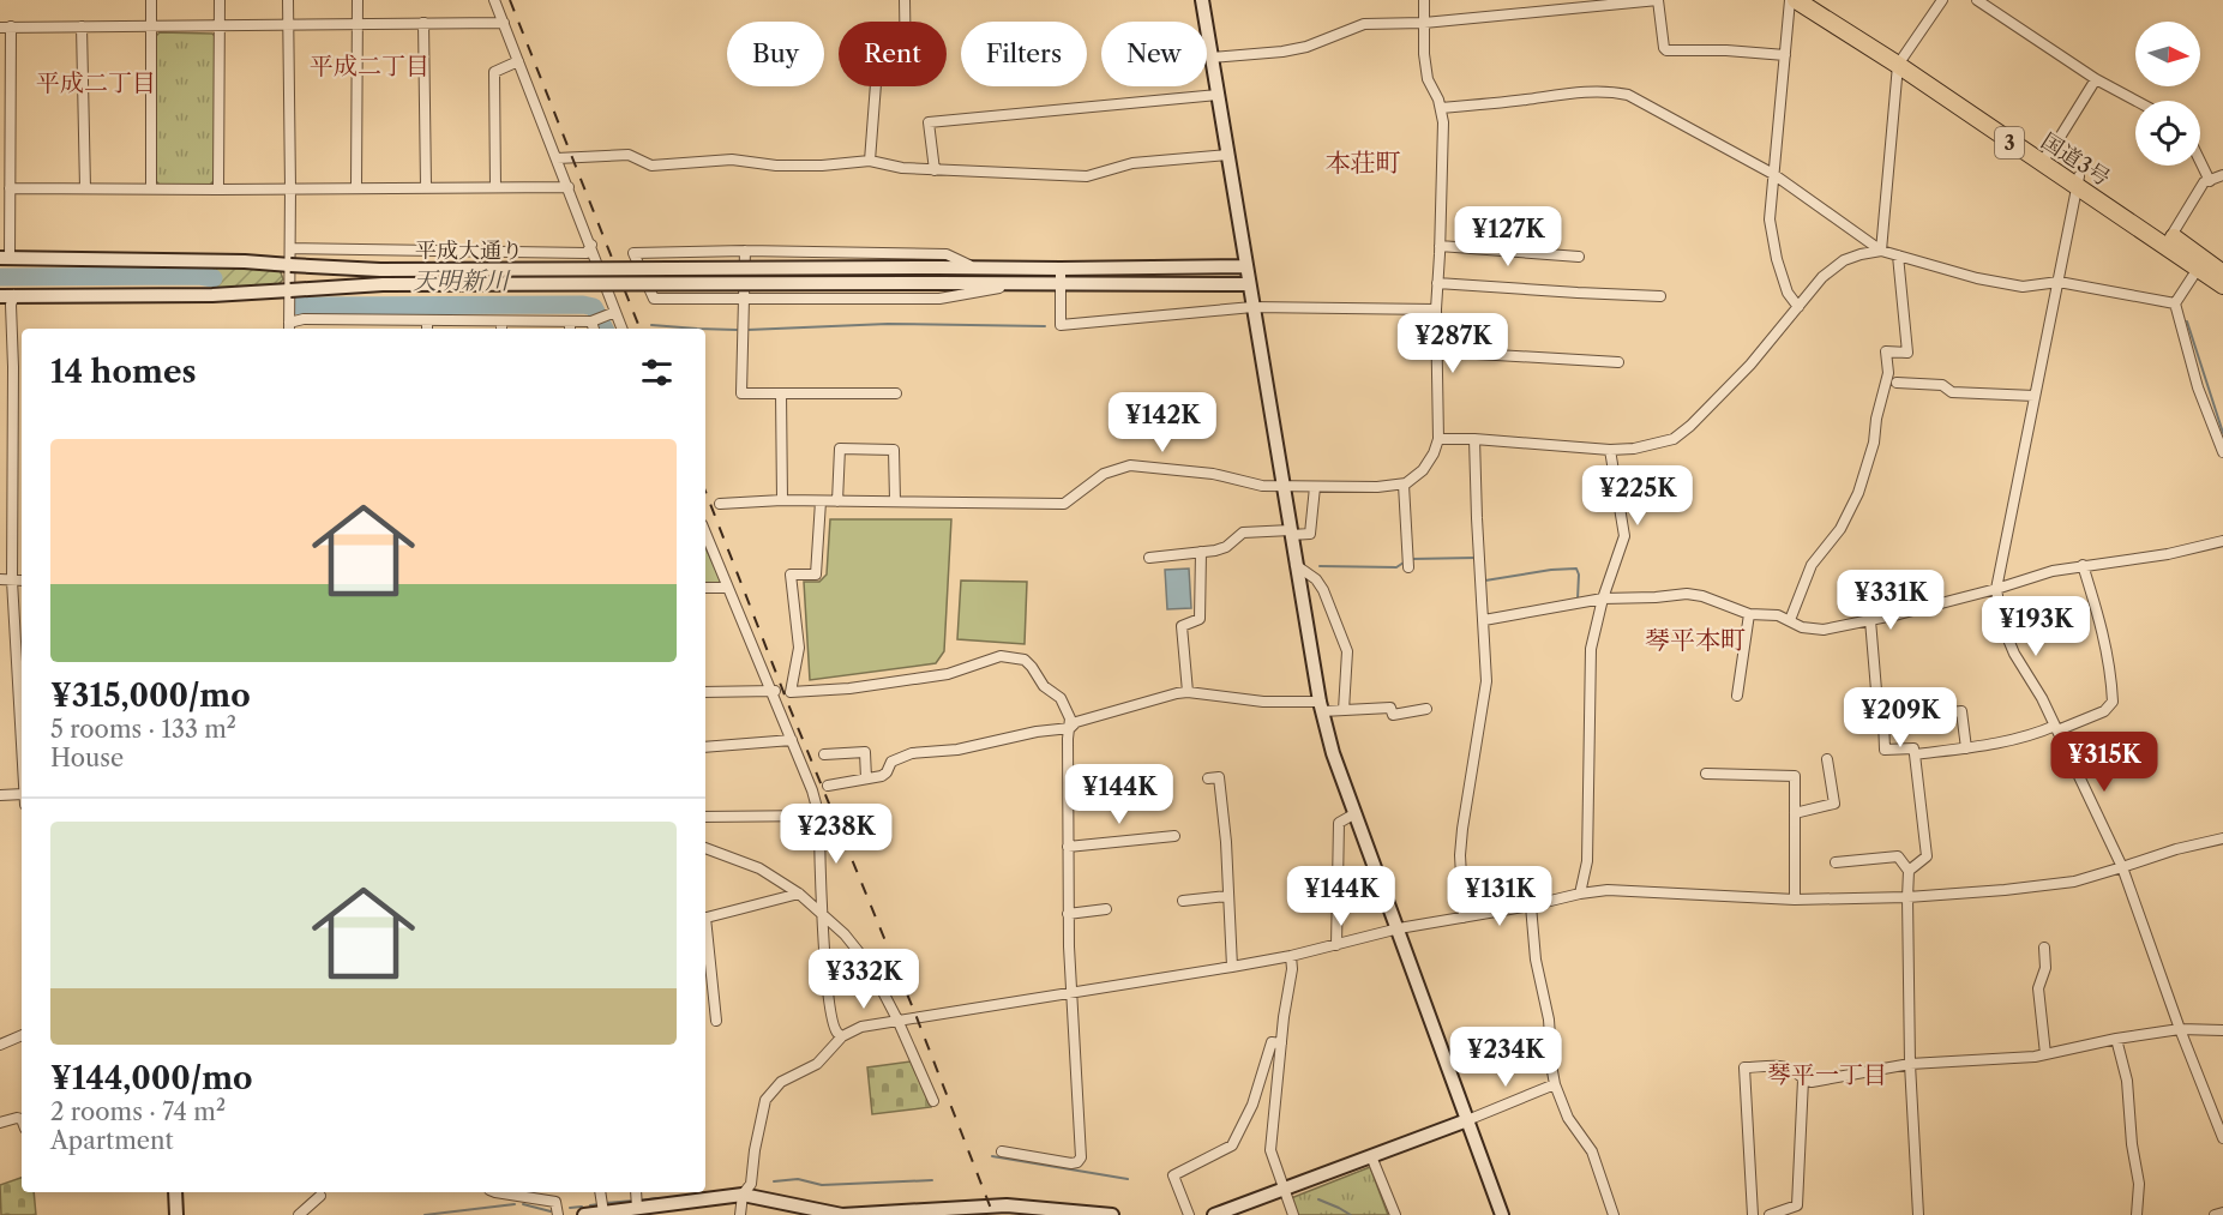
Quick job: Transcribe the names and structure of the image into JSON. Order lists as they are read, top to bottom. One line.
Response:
{"streets":{"highway":["3","国道3号"],"street":["平成大通り"]},"districts":["平成二丁目","平成二丁目","本荘町","琴平本町","琴平一丁目"],"water":["天明新川"],"north":"right","page":{"chip":["Buy","Rent","Filters","New"],"price":["¥127K","¥287K","¥142K","¥225K","¥331K","¥193K","¥209K","¥315K","¥144K","¥238K","¥144K","¥131K","¥332K","¥234K"],"heading":"14 homes","list":[{"name":"¥315,000/mo","note":"5 rooms · 133 m² · House"},{"name":"¥144,000/mo","note":"2 rooms · 74 m² · Apartment"}]}}
